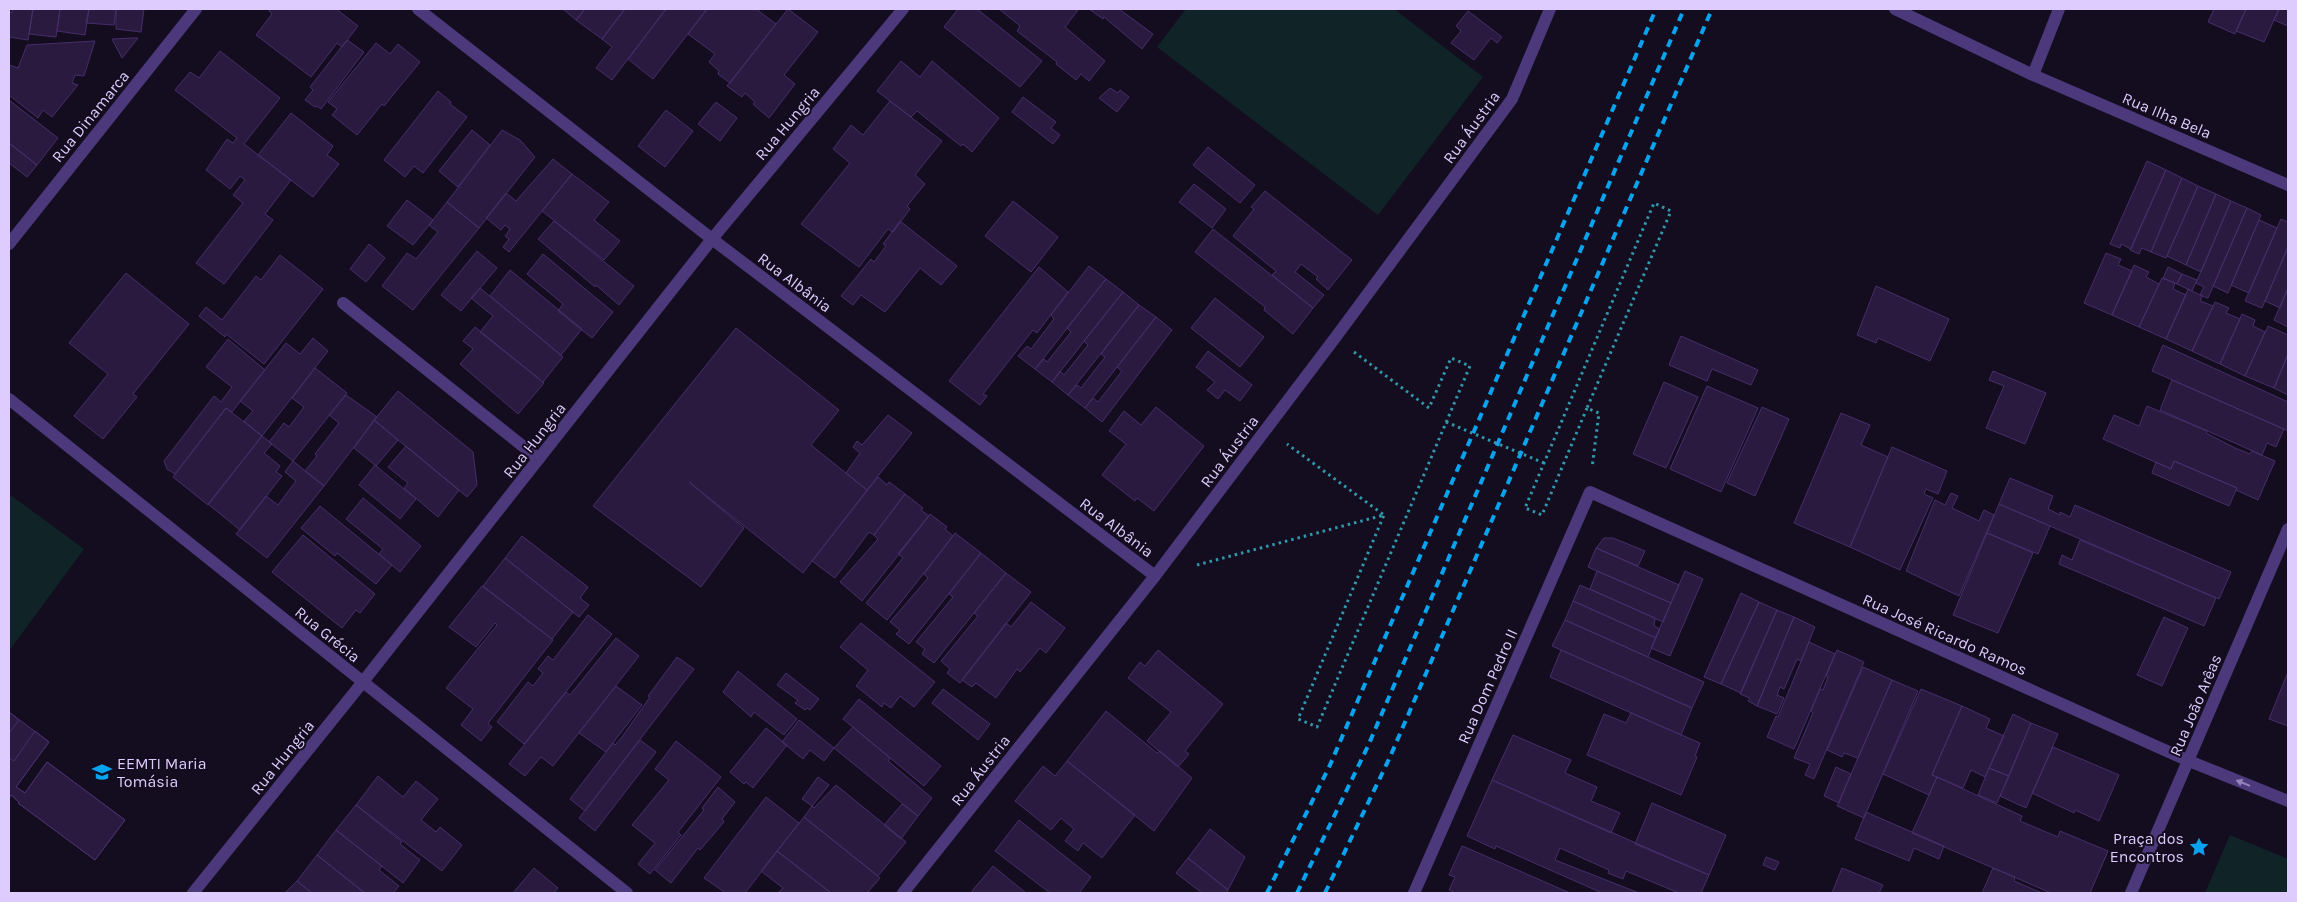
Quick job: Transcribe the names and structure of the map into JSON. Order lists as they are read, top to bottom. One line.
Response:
{"streets":{"street":["Rua Ilha Bela","Rua Dinamarca","Rua Hungria","Rua Áustria","Rua Albânia","Rua Grécia","Rua José Ricardo Ramos","Rua Dom Pedro II","Rua João Arêas"]},"crossings":[["Rua Hungria","Rua Albânia"],["Rua Hungria","Rua Grécia"],["Rua Áustria","Rua Albânia"],["Rua José Ricardo Ramos","Rua Dom Pedro II"],["Rua José Ricardo Ramos","Rua João Arêas"]],"places":{"school or university":["EEMTI Maria Tomásia"],"place":["Praça dos Encontros"]}}
